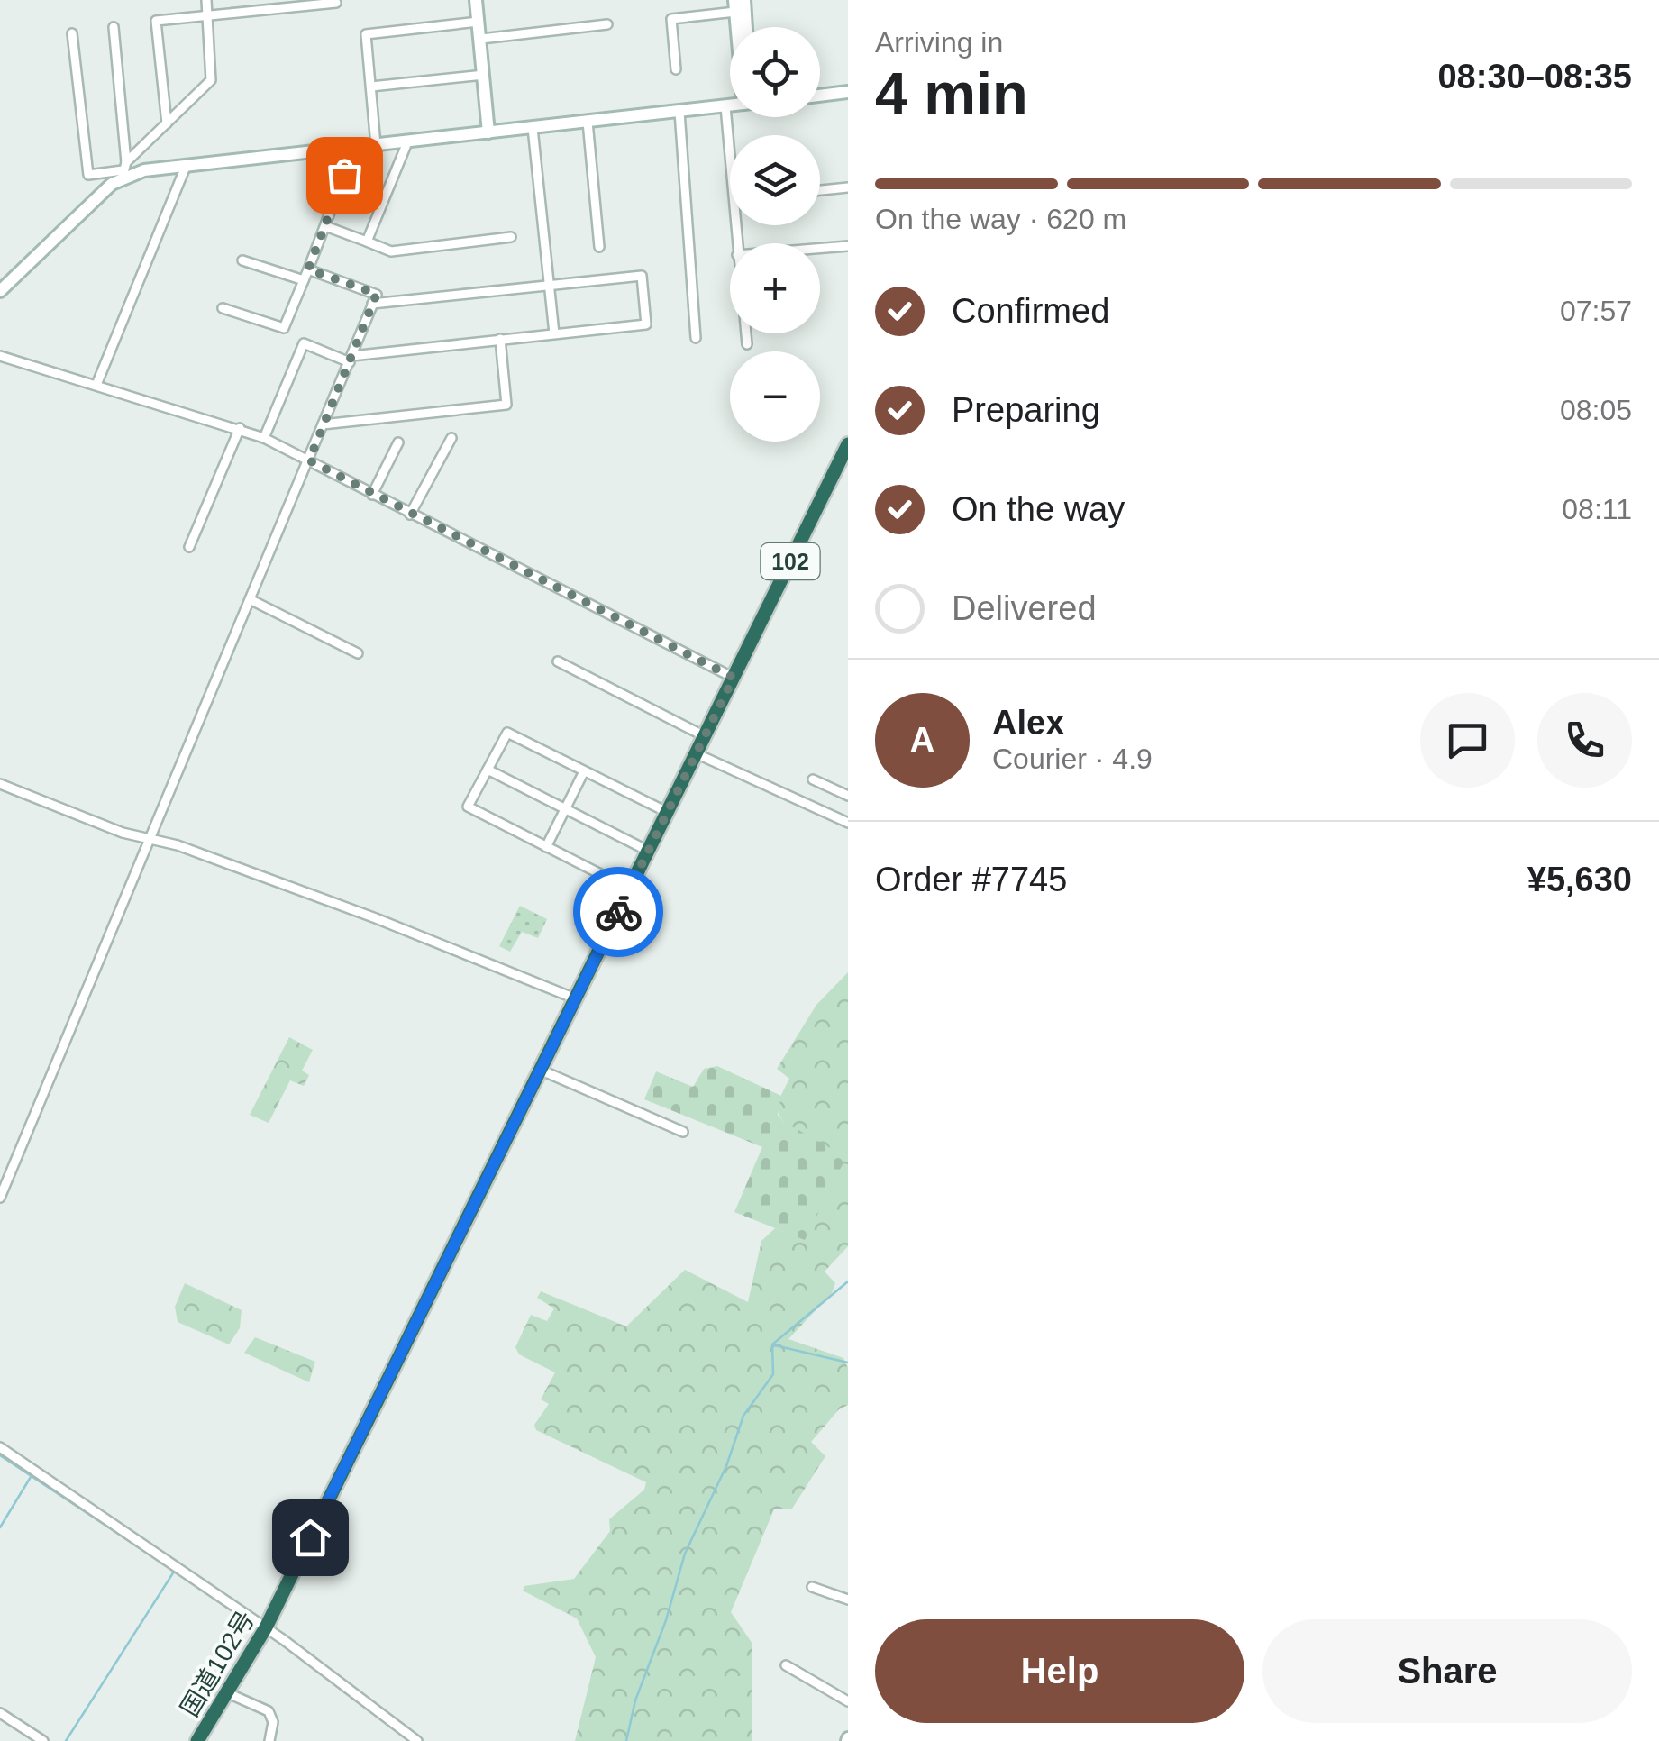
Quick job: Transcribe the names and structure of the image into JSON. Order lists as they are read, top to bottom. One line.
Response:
{"streets":{"highway":["102","国道102号"]},"page":{"heading":["4 min","Arriving in","08:30–08:35"],"panel":["Alex","Courier · 4.9","Order #7745","¥5,630"],"map_buttons":["+","−"],"bar":"On the way · 620 m","list":[["Confirmed","07:57"],["Preparing","08:05"],["On the way","08:11"],"Delivered"],"round":"A","buttons":["Help","Share"]}}
